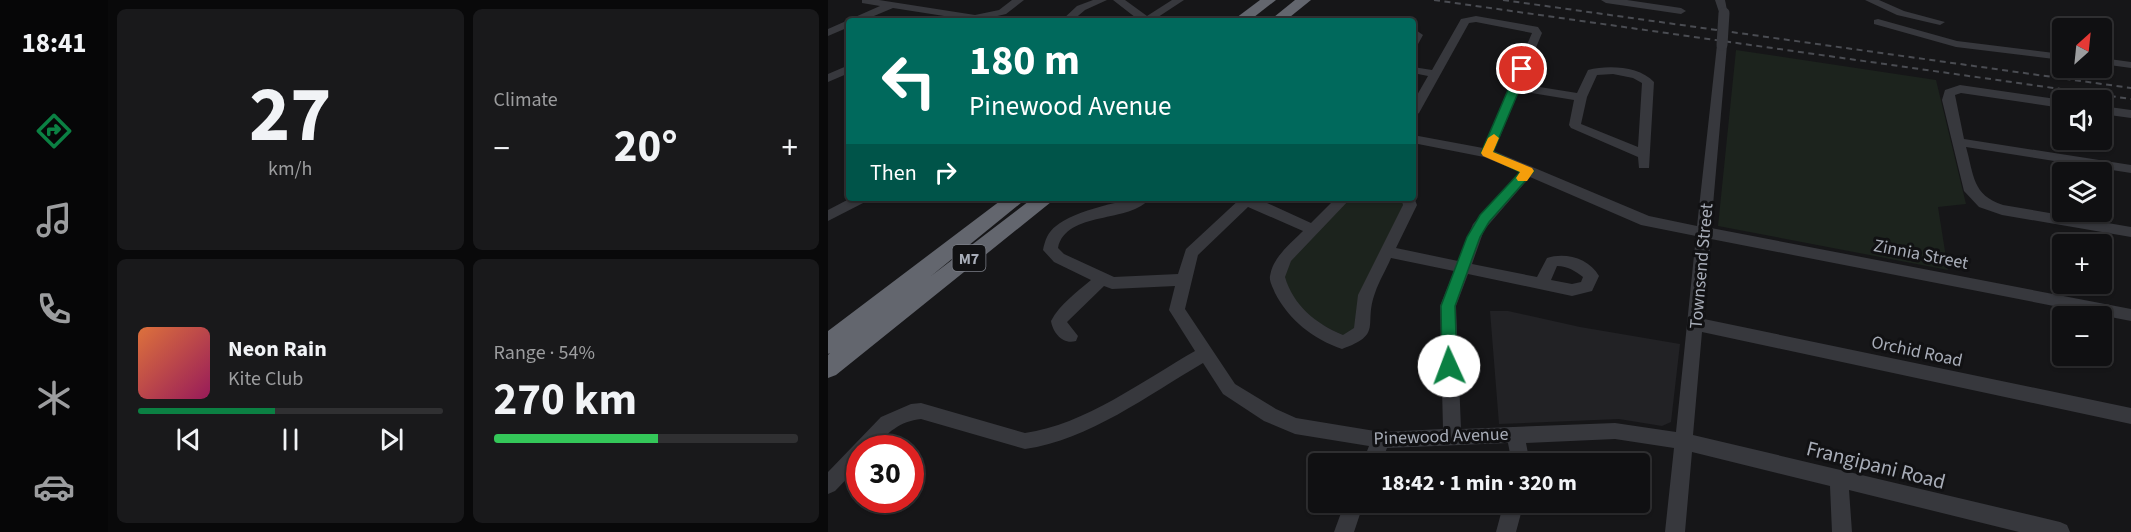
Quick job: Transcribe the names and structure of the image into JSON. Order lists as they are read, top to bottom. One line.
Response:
{"streets":{"highway":["M7"],"street":["Zinnia Street","Townsend Street","Orchid Road","Pinewood Avenue","Frangipani Road"]},"crossings":[["Zinnia Street","Townsend Street"],["Townsend Street","Orchid Road"],["Townsend Street","Pinewood Avenue"],["Townsend Street","Frangipani Road"],["Pinewood Avenue","Frangipani Road"]],"north":"top right","page":{"tabs":"18:41","tile":[["27","km/h"],"Climate",["Range · 54%","270 km"]],"map_buttons":["+","−"],"turn":["180 m","Pinewood Avenue"],"heat":["−","20°","+"],"then":"Then","song":["Neon Rain","Kite Club"],"limit":"30","trip":"18:42 · 1 min · 320 m"}}
